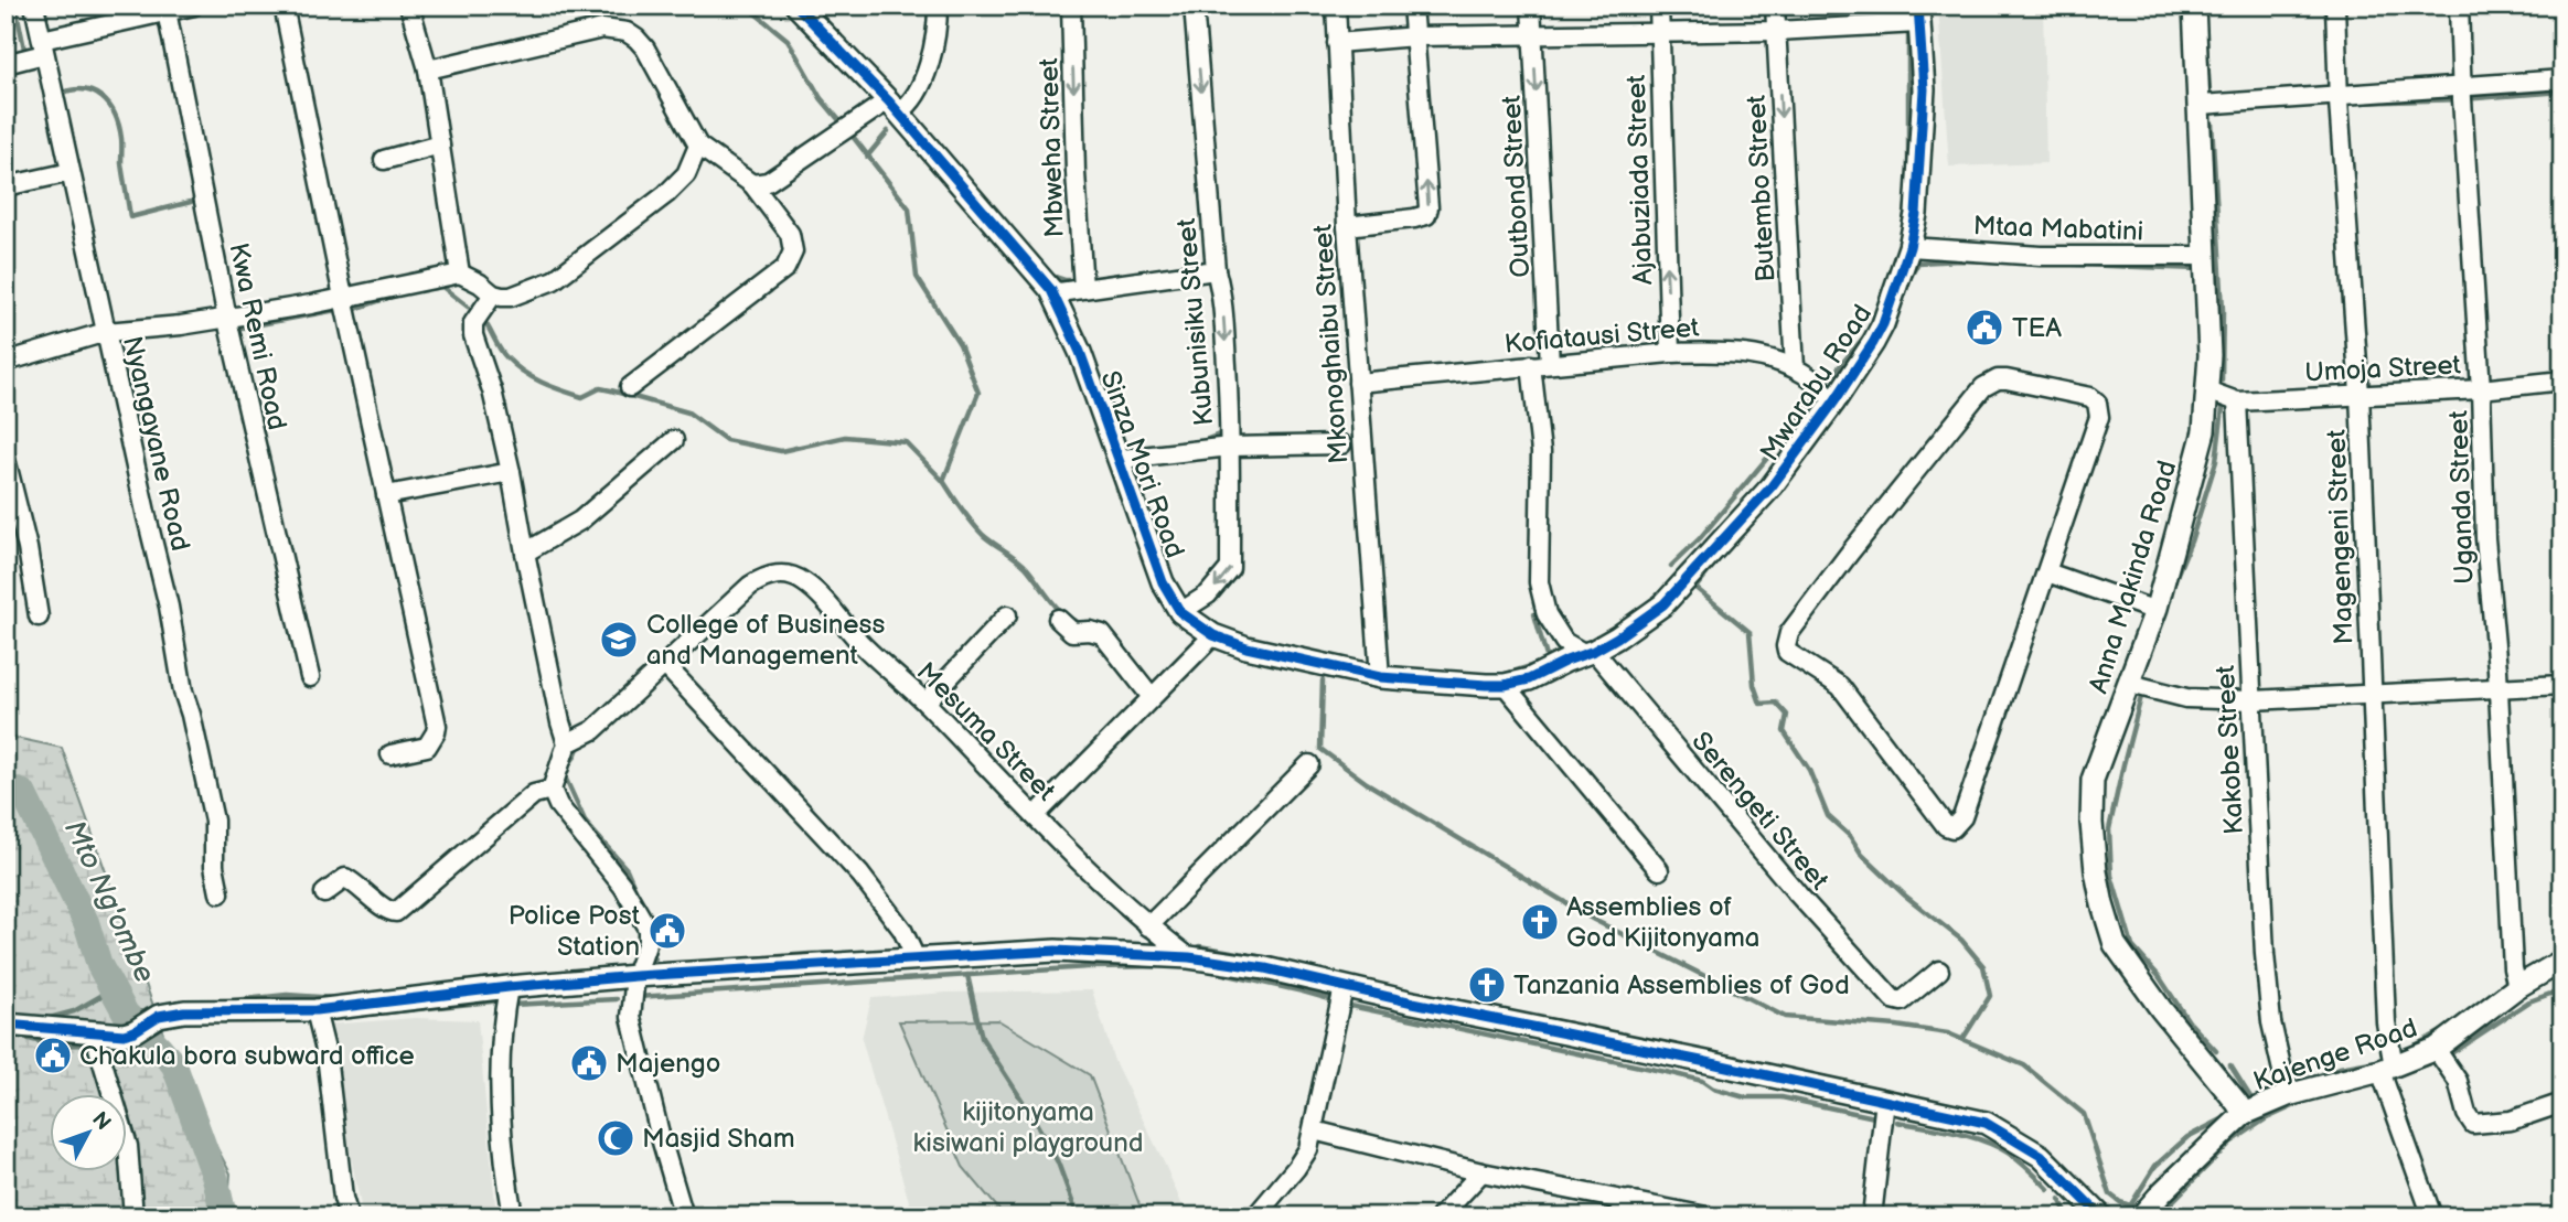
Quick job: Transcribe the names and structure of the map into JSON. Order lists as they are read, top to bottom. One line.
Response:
{"streets":{"street":["Mbweha Street","Ajabuziada Street","Outbond Street","Butembo Street","Mtaa Mabatini","Kubunisiku Street","Kofiatausi Street","Kwa Remi Road","Mkonoghaibu Street","Umoja Street","Mwarabu Road","Nyangayane Road","Sinza Mori Road","Uganda Street","Magengeni Street","Anna Makinda Road","Mesuma Street","Kakobe Street","Serengeti Street","Kajenge Road"]},"crossings":[["Ajabuziada Street","Kofiatausi Street"],["Outbond Street","Kofiatausi Street"],["Outbond Street","Mwarabu Road"],["Outbond Street","Sinza Mori Road"],["Outbond Street","Serengeti Street"],["Butembo Street","Kofiatausi Street"],["Mtaa Mabatini","Mwarabu Road"],["Mtaa Mabatini","Anna Makinda Road"],["Kubunisiku Street","Sinza Mori Road"],["Kofiatausi Street","Mkonoghaibu Street"],["Kofiatausi Street","Mwarabu Road"],["Mkonoghaibu Street","Sinza Mori Road"],["Umoja Street","Uganda Street"],["Umoja Street","Magengeni Street"],["Umoja Street","Anna Makinda Road"],["Umoja Street","Kakobe Street"],["Mwarabu Road","Sinza Mori Road"],["Mwarabu Road","Serengeti Street"],["Sinza Mori Road","Serengeti Street"],["Uganda Street","Kajenge Road"],["Magengeni Street","Kajenge Road"],["Anna Makinda Road","Kajenge Road"],["Kakobe Street","Kajenge Road"]],"one_way":["Mbweha Street","Ajabuziada Street","Outbond Street","Butembo Street","Kubunisiku Street"],"water":["Mto Ng'ombe"],"parks":["kijitonyama kisiwani playground"],"places":{"public building":["TEA","Police Post Station","Chakula bora subward office","Majengo"],"school or university":["College of Business and Management"],"church":["Assemblies of God Kijitonyama","Tanzania Assemblies of God"],"mosque":["Masjid Sham"]},"north":"top right"}
